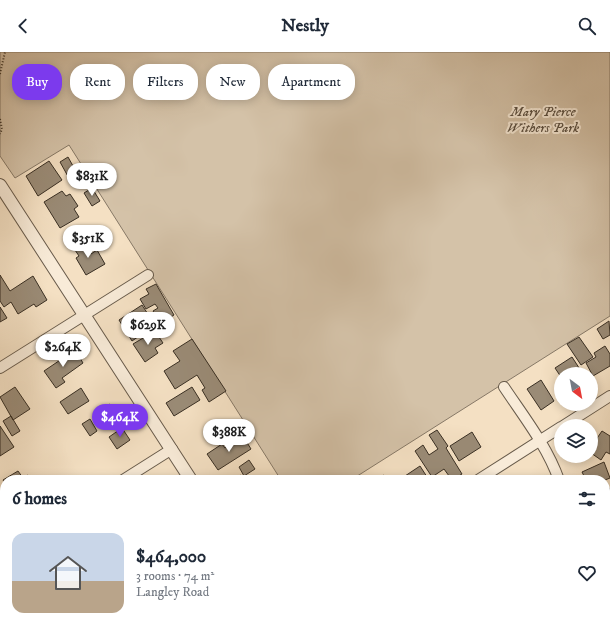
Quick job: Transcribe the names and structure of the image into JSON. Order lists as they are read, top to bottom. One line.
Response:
{"parks":["Mary Pierce Withers Park"],"north":"bottom right","page":{"header":"Nestly","chip":["Buy","Rent","Filters","New","Apartment"],"price":["$831K","$351K","$629K","$264K","$464K","$388K"],"heading":"6 homes","list":[{"name":"$464,000","note":"3 rooms · 74 m² · Langley Road"}]}}
